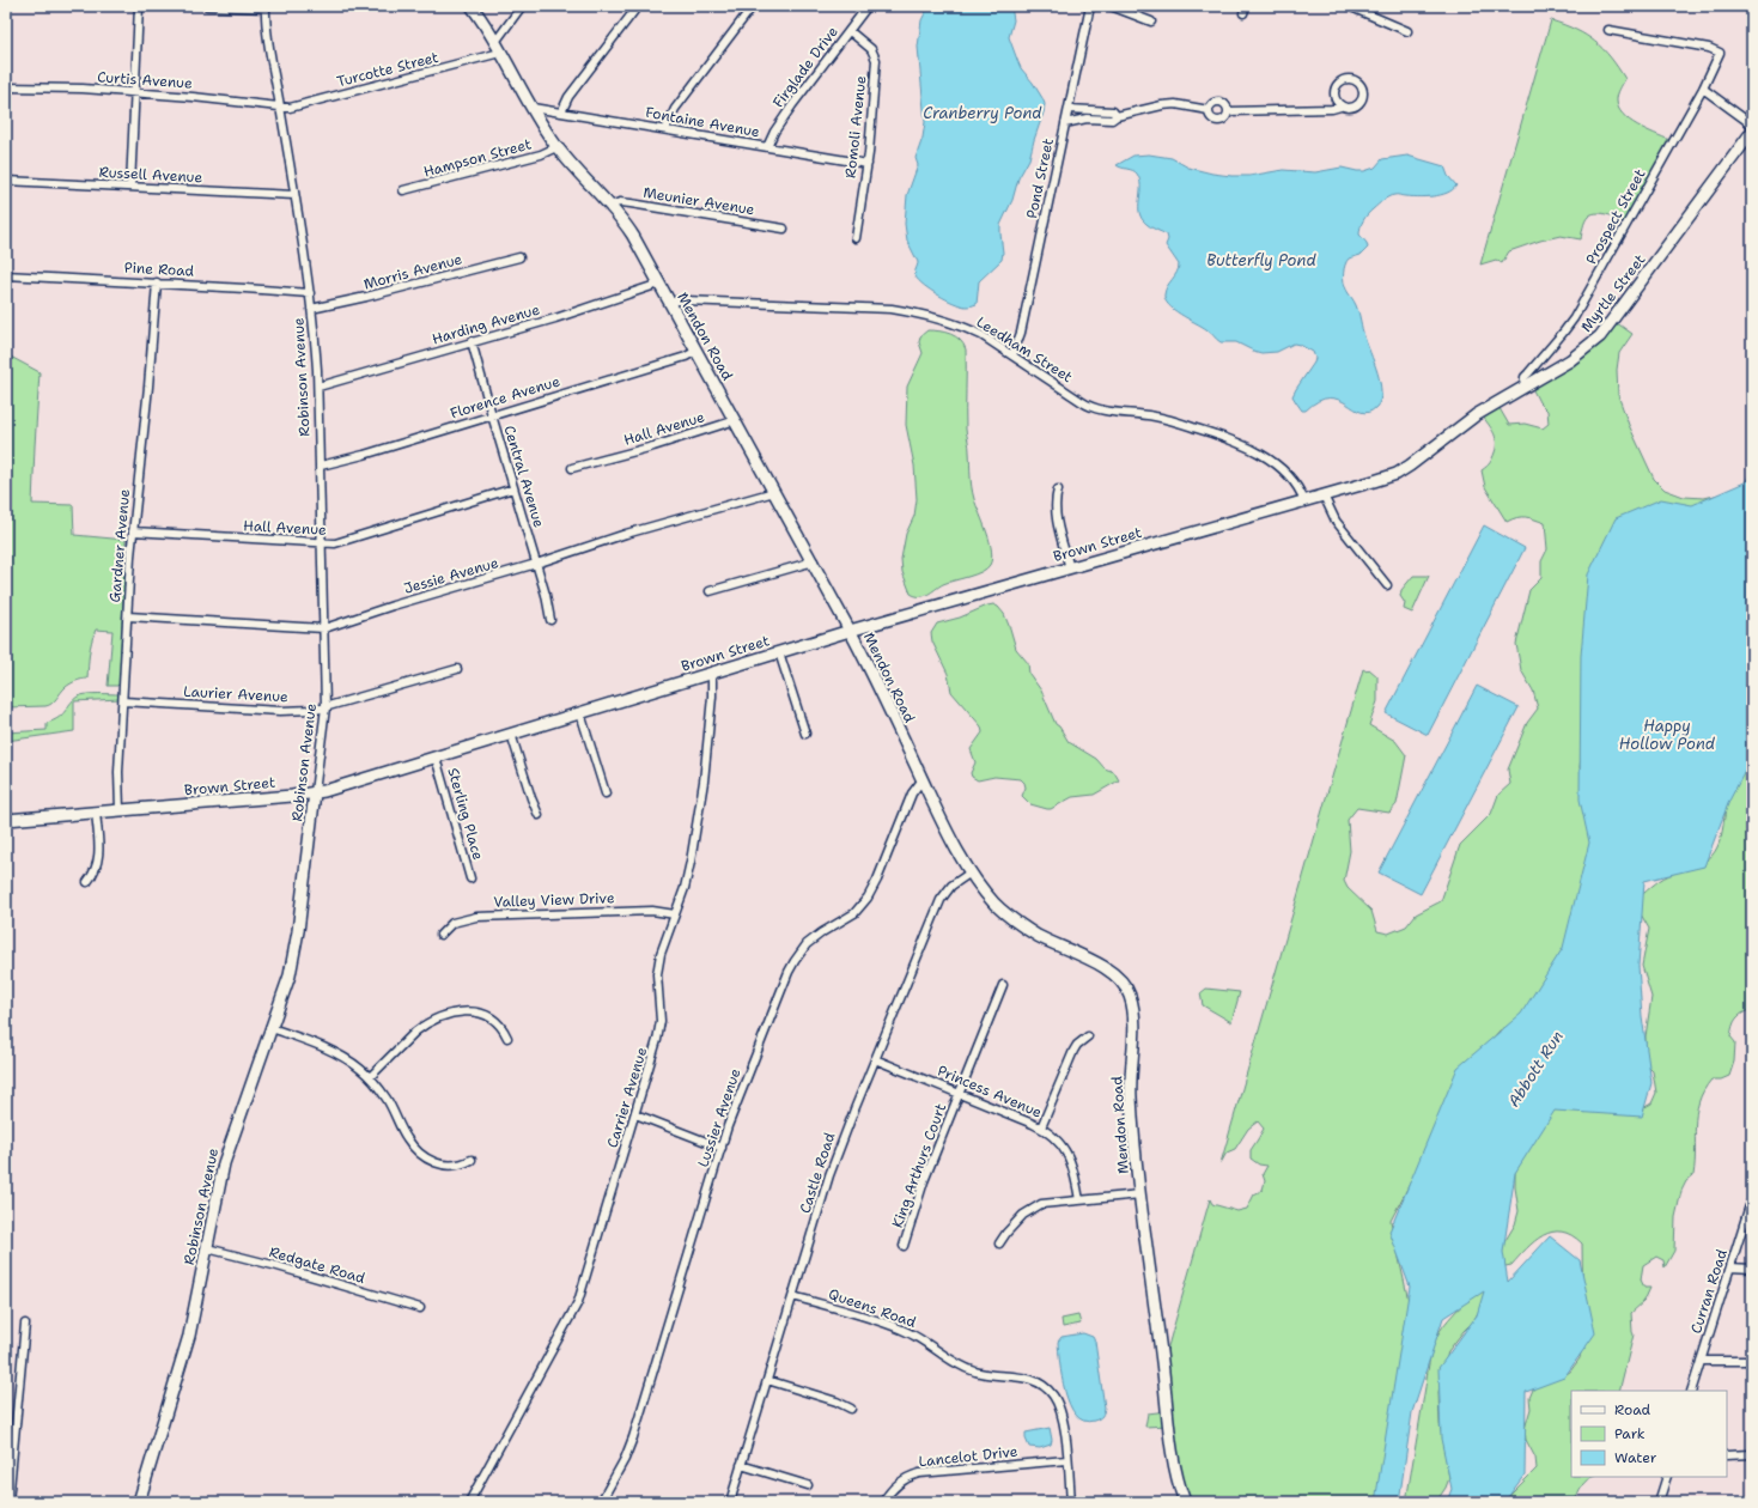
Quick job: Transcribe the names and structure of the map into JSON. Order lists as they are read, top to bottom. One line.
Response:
{"streets":{"street":["Firglade Drive","Turcotte Street","Curtis Avenue","Fontaine Avenue","Romoli Avenue","Hampson Street","Russell Avenue","Pond Street","Meunier Avenue","Prospect Street","Pine Road","Morris Avenue","Myrtle Street","Harding Avenue","Mendon Road","Leedham Street","Robinson Avenue","Florence Avenue","Hall Avenue","Central Avenue","Brown Street","Gardner Avenue","Jessie Avenue","Laurier Avenue","Sterling Place","Valley View Drive","Princess Avenue","Carrier Avenue","Lussier Avenue","King Arthurs Court","Castle Road","Redgate Road","Curran Road","Queens Road","Lancelot Drive"]},"crossings":[["Firglade Drive","Fontaine Avenue"],["Firglade Drive","Romoli Avenue"],["Turcotte Street","Curtis Avenue"],["Turcotte Street","Mendon Road"],["Turcotte Street","Robinson Avenue"],["Curtis Avenue","Robinson Avenue"],["Fontaine Avenue","Romoli Avenue"],["Fontaine Avenue","Mendon Road"],["Hampson Street","Mendon Road"],["Russell Avenue","Robinson Avenue"],["Pond Street","Leedham Street"],["Meunier Avenue","Mendon Road"],["Prospect Street","Myrtle Street"],["Pine Road","Robinson Avenue"],["Pine Road","Gardner Avenue"],["Morris Avenue","Robinson Avenue"],["Myrtle Street","Brown Street"],["Harding Avenue","Mendon Road"],["Harding Avenue","Robinson Avenue"],["Harding Avenue","Central Avenue"],["Mendon Road","Leedham Street"],["Mendon Road","Florence Avenue"],["Mendon Road","Hall Avenue"],["Mendon Road","Brown Street"],["Mendon Road","Jessie Avenue"],["Mendon Road","Lussier Avenue"],["Mendon Road","Castle Road"],["Leedham Street","Brown Street"],["Robinson Avenue","Florence Avenue"],["Robinson Avenue","Hall Avenue"],["Robinson Avenue","Brown Street"],["Robinson Avenue","Jessie Avenue"],["Robinson Avenue","Laurier Avenue"],["Robinson Avenue","Redgate Road"],["Florence Avenue","Central Avenue"],["Hall Avenue","Central Avenue"],["Hall Avenue","Gardner Avenue"],["Central Avenue","Jessie Avenue"],["Brown Street","Gardner Avenue"],["Brown Street","Sterling Place"],["Brown Street","Carrier Avenue"],["Gardner Avenue","Jessie Avenue"],["Gardner Avenue","Laurier Avenue"],["Valley View Drive","Carrier Avenue"],["Princess Avenue","King Arthurs Court"],["Princess Avenue","Castle Road"],["Castle Road","Queens Road"],["Queens Road","Lancelot Drive"]],"water":["Cranberry Pond","Butterfly Pond","Happy Hollow Pond","Abbott Run"],"legend":["Road","Park","Water"]}
